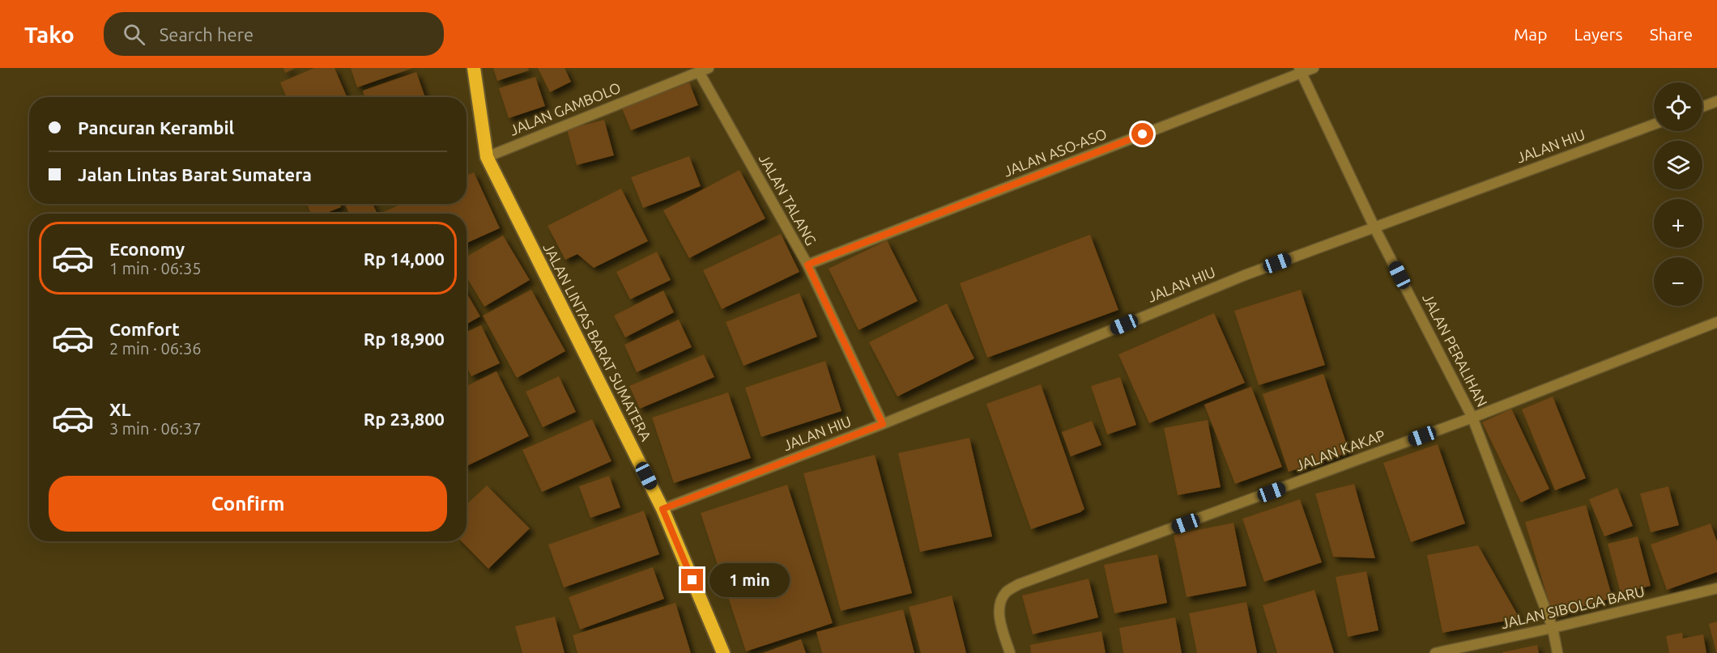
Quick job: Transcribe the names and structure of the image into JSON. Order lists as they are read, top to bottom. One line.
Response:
{"streets":{"highway":["JALAN LINTAS BARAT SUMATERA"],"street":["JALAN GAMBOLO","JALAN HIU","JALAN ASO-ASO","JALAN TALANG","JALAN PERALIHAN","JALAN KAKAP","JALAN SIBOLGA BARU"]},"crossings":[["JALAN GAMBOLO","JALAN TALANG"],["JALAN GAMBOLO","JALAN LINTAS BARAT SUMATERA"],["JALAN HIU","JALAN TALANG"],["JALAN HIU","JALAN LINTAS BARAT SUMATERA"],["JALAN HIU","JALAN PERALIHAN"],["JALAN ASO-ASO","JALAN TALANG"],["JALAN ASO-ASO","JALAN PERALIHAN"],["JALAN PERALIHAN","JALAN KAKAP"],["JALAN PERALIHAN","JALAN SIBOLGA BARU"]],"page":{"header":"Tako","search":"Search here","nav":["Map","Layers","Share"],"map_buttons":["+","−"],"banner":["Pancuran Kerambil","Jalan Lintas Barat Sumatera"],"list":[{"name":"Economy","note":"1 min · 06:35","value":"Rp 14,000"},{"name":"Comfort","note":"2 min · 06:36","value":"Rp 18,900"},{"name":"XL","note":"3 min · 06:37","value":"Rp 23,800"}],"buttons":"Confirm","bubble":"1 min"}}
